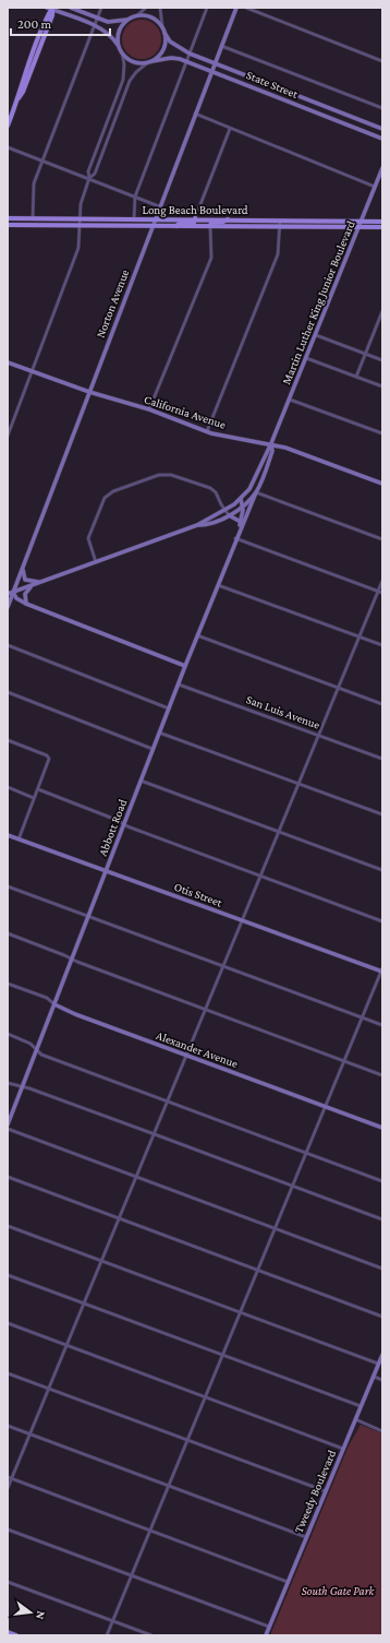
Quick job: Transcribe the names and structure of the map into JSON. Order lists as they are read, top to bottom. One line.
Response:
{"streets":{"main road":["State Street","Long Beach Boulevard","Martin Luther King Junior Boulevard","Norton Avenue","California Avenue","Abbott Road","Otis Street","Alexander Avenue","Tweedy Boulevard"],"street":["San Luis Avenue"]},"crossings":[["State Street","Norton Avenue"],["Long Beach Boulevard","Martin Luther King Junior Boulevard"],["Long Beach Boulevard","Norton Avenue"],["Martin Luther King Junior Boulevard","Norton Avenue"],["Martin Luther King Junior Boulevard","California Avenue"],["Martin Luther King Junior Boulevard","Abbott Road"],["Norton Avenue","California Avenue"],["San Luis Avenue","Abbott Road"],["Abbott Road","Otis Street"],["Abbott Road","Alexander Avenue"]],"parks":["South Gate Park"],"scale_bar":"200 m","north":"right"}
